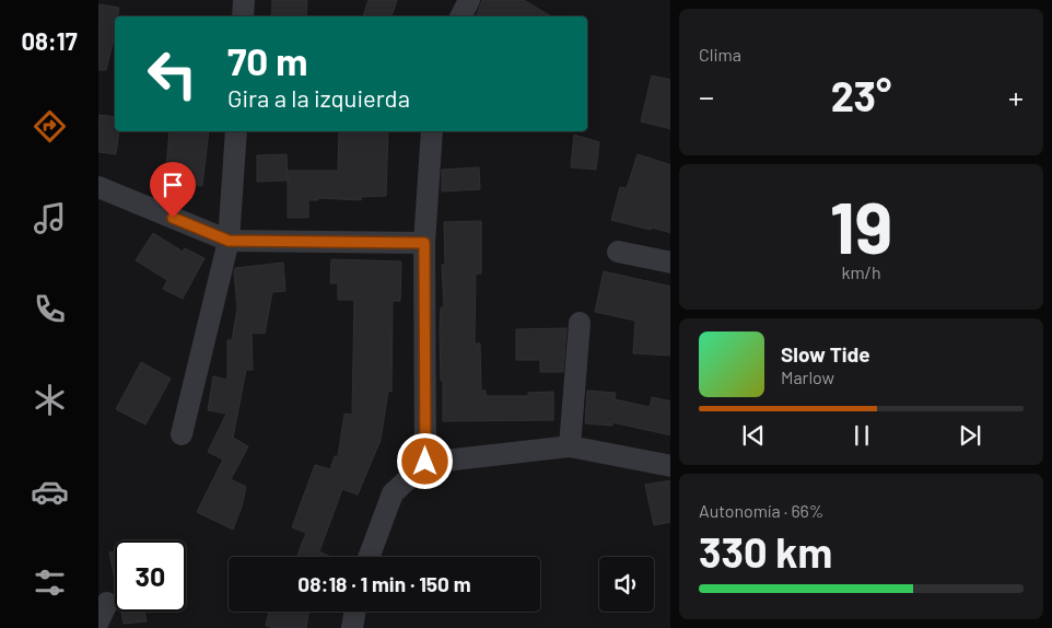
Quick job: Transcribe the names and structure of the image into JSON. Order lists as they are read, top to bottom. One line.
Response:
{"page":{"tabs":"08:17","tile":["Clima",["19","km/h"],["Autonomía · 66%","330 km"]],"turn":["70 m","Gira a la izquierda"],"heat":["−","23°","+"],"song":["Slow Tide","Marlow"],"limit":"30","trip":"08:18 · 1 min · 150 m"}}
